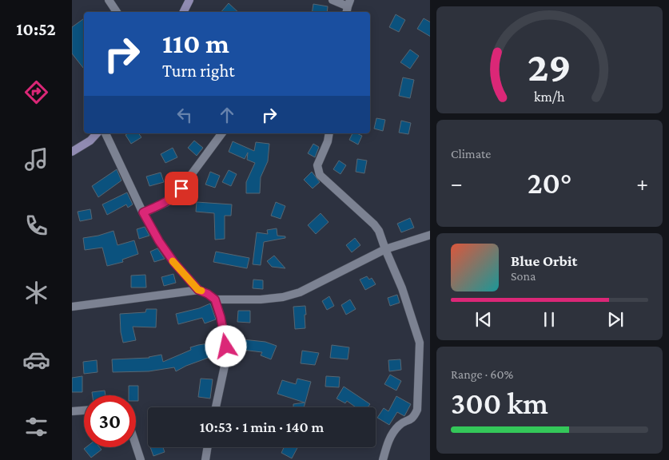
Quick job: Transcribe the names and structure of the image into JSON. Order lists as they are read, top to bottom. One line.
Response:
{"page":{"tabs":"10:52","turn":["110 m","Turn right"],"tile":["Climate",["Range · 60%","300 km"]],"heat":["−","20°","+"],"song":["Blue Orbit","Sona"],"limit":"30","trip":"10:53 · 1 min · 140 m","gauge":["29","km/h"]}}
